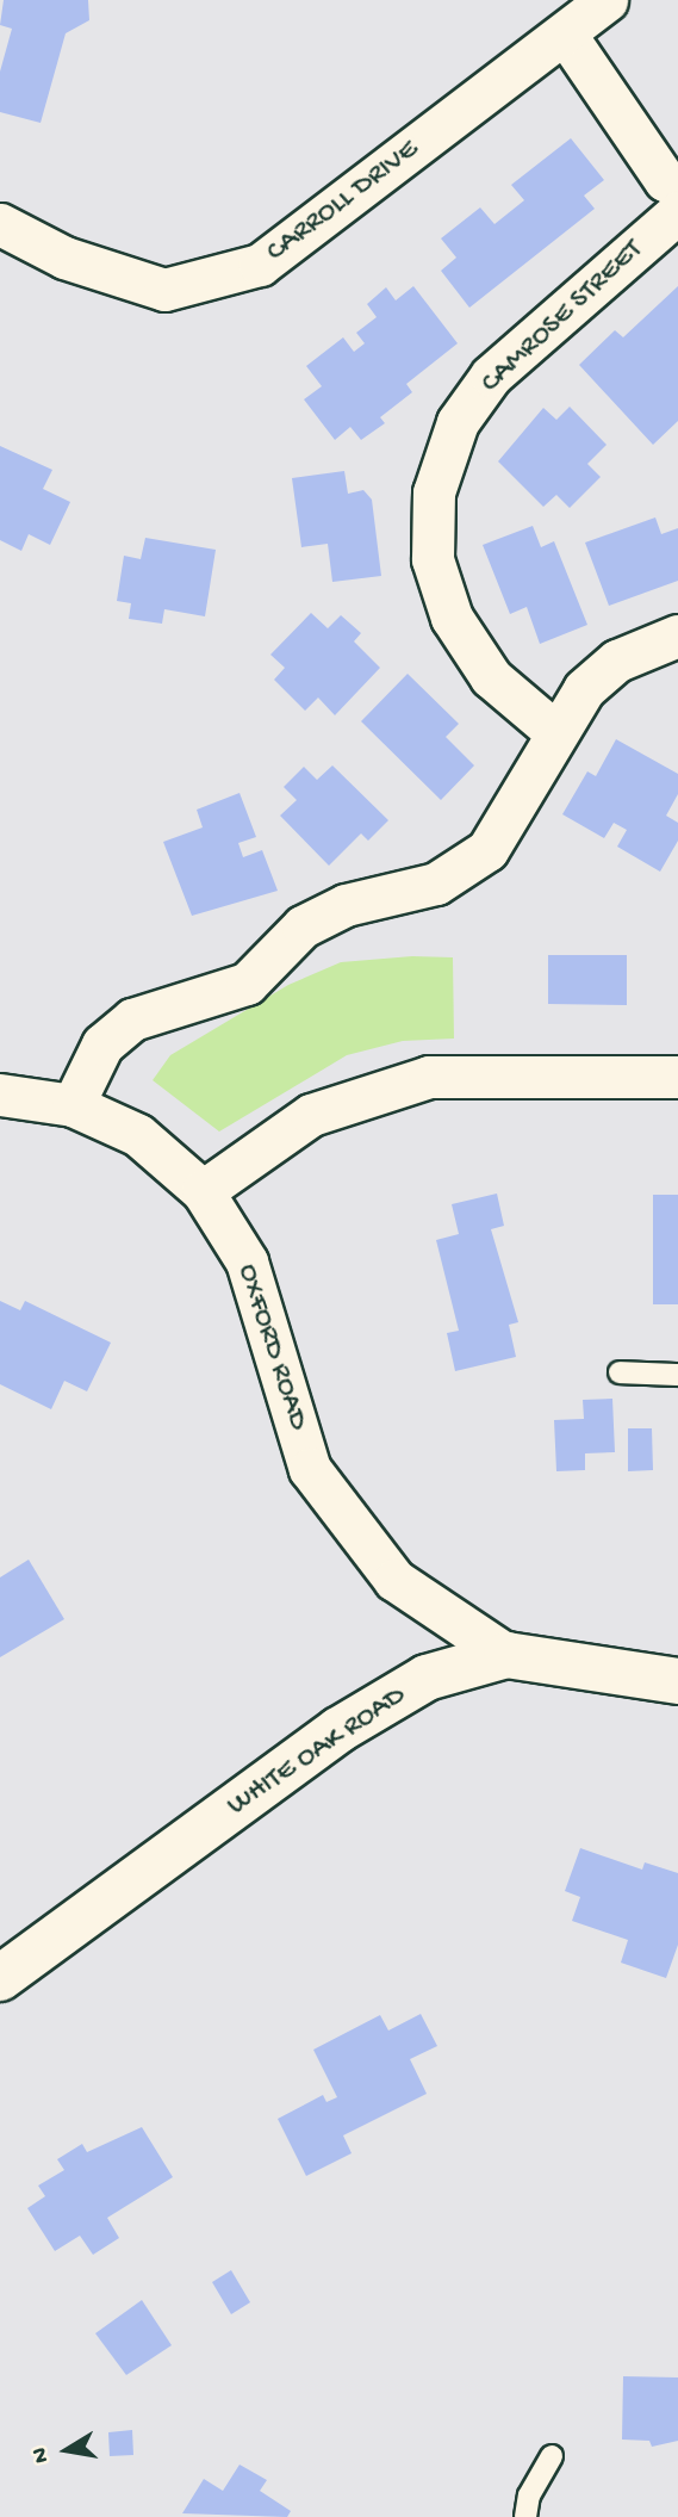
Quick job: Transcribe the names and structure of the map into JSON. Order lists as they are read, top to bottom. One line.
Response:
{"streets":{"street":["CARROLL DRIVE","CAMROSE STREET","OXFORD ROAD","WHITE OAK ROAD"]},"crossings":[["OXFORD ROAD","WHITE OAK ROAD"]],"north":"left"}
